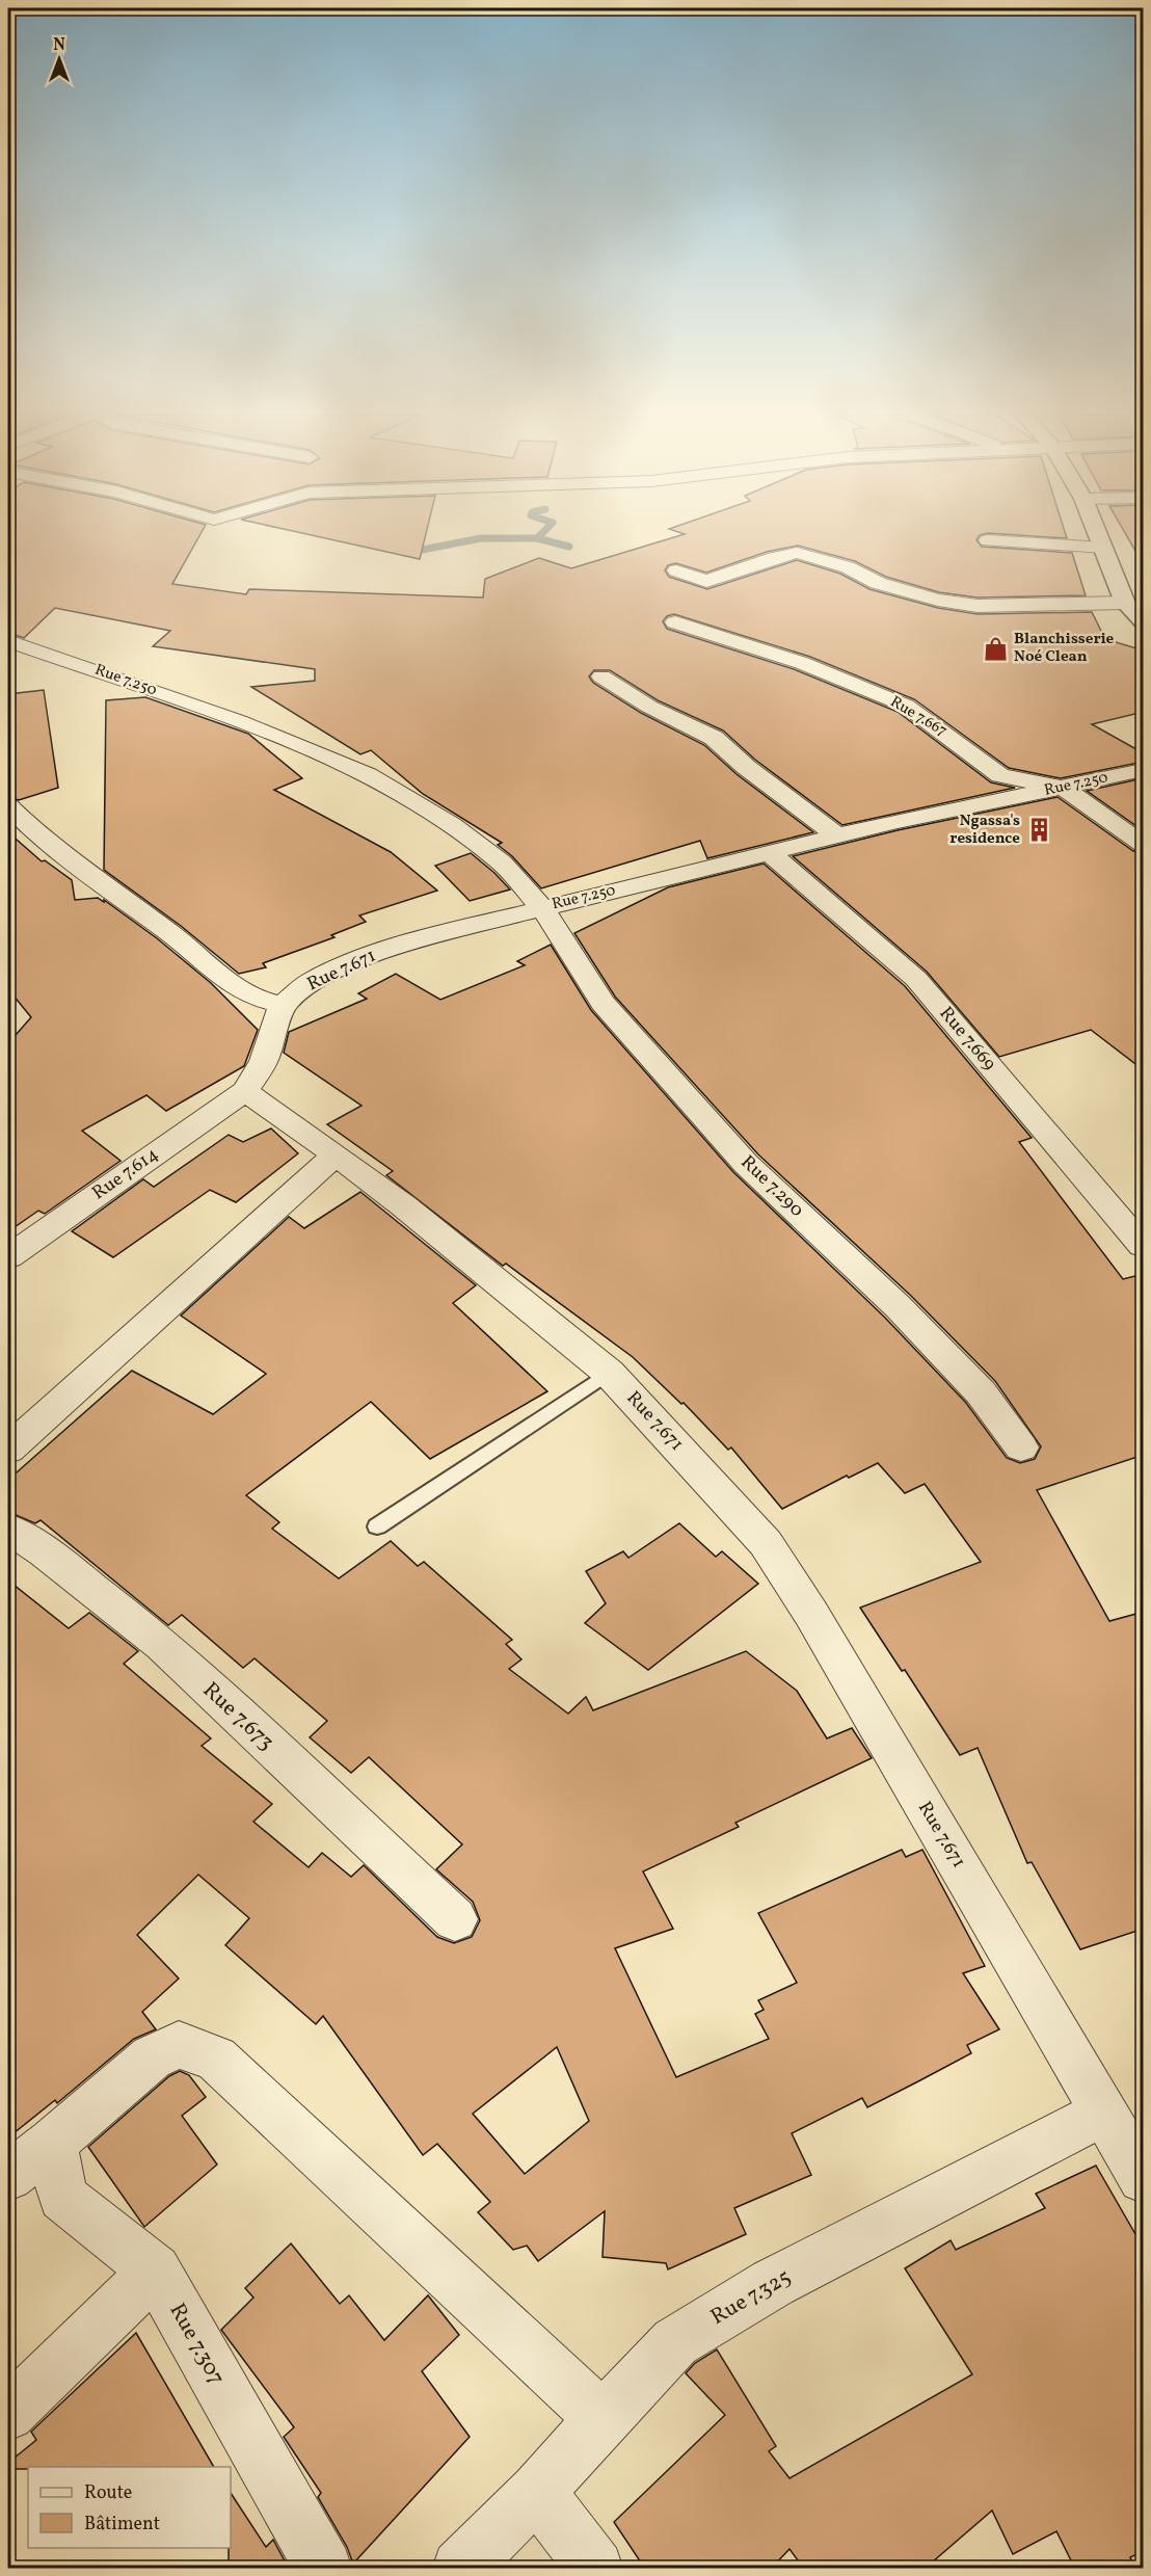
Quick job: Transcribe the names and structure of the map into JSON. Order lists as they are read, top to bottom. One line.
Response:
{"streets":{"street":["Rue 7.250","Rue 7.667","Rue 7.671","Rue 7.669","Rue 7.614","Rue 7.290","Rue 7.673","Rue 7.325","Rue 7.307"]},"crossings":[["Rue 7.250","Rue 7.667"],["Rue 7.250","Rue 7.671"],["Rue 7.250","Rue 7.669"],["Rue 7.250","Rue 7.290"],["Rue 7.671","Rue 7.614"],["Rue 7.671","Rue 7.290"],["Rue 7.671","Rue 7.325"]],"places":{"shop":["Blanchisserie Noé Clean"],"building":["Ngassa's residence"]},"legend":["Route","Bâtiment"],"north":"top"}
